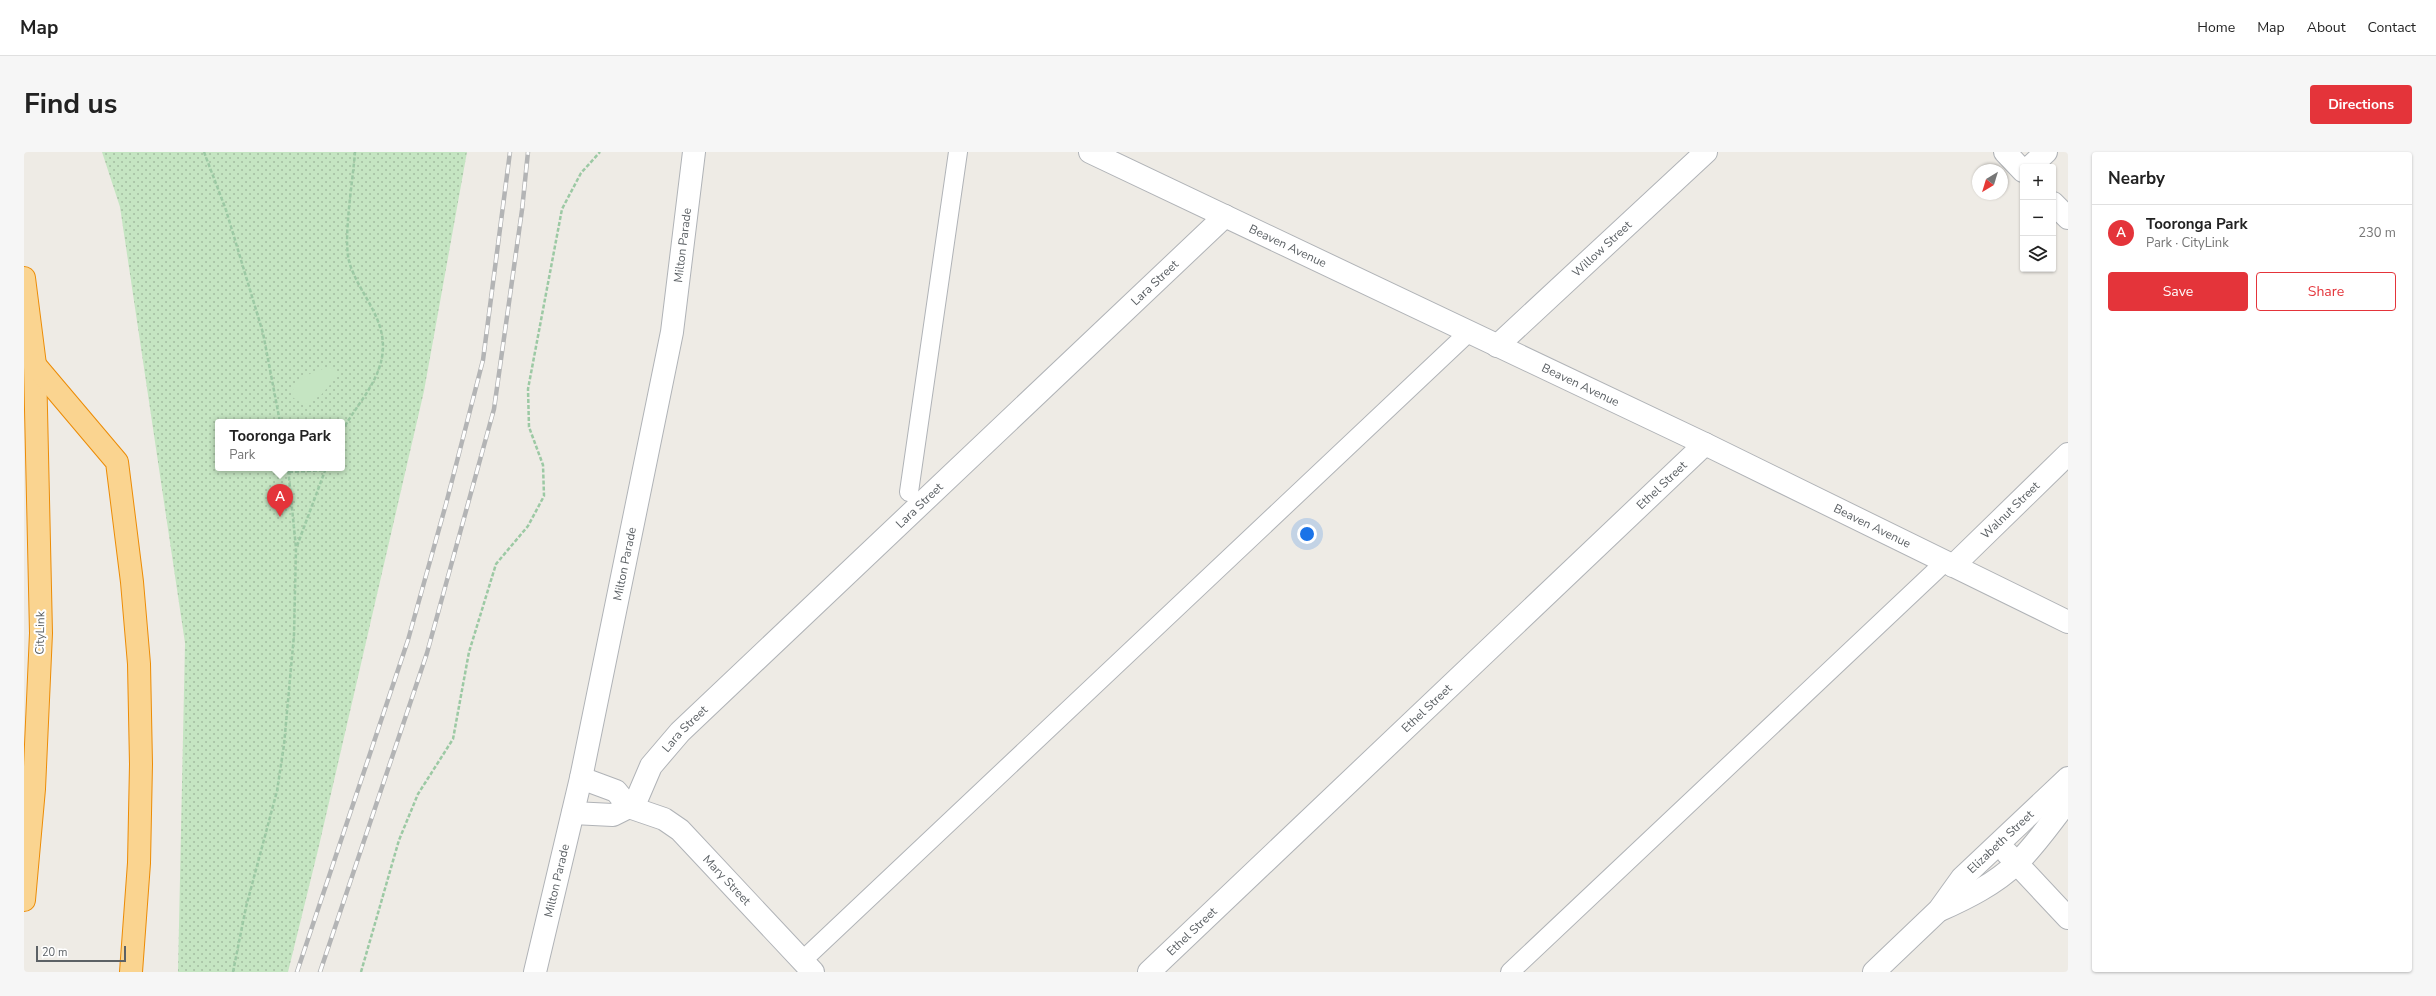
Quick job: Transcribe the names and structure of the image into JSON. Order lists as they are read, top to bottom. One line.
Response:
{"streets":{"highway":["CityLink"],"street":["Milton Parade","Beaven Avenue","Willow Street","Lara Street","Ethel Street","Walnut Street","Elizabeth Street","Mary Street"]},"crossings":[["Beaven Avenue","Willow Street"],["Beaven Avenue","Lara Street"],["Beaven Avenue","Ethel Street"],["Beaven Avenue","Walnut Street"],["Lara Street","Mary Street"]],"scale_bar":"20 m","north":"bottom left","page":{"header":"Map","nav":["Home","Map","About","Contact"],"title":"Find us","buttons":["Directions",["Save","Share"]],"heading":"Nearby","map_buttons":["+","−"],"list":[{"mark":"A","name":"Tooronga Park","note":"Park · CityLink","value":"230 m"}],"popup":["Tooronga Park","Park"],"pins":"A","scale":"20 m"}}
